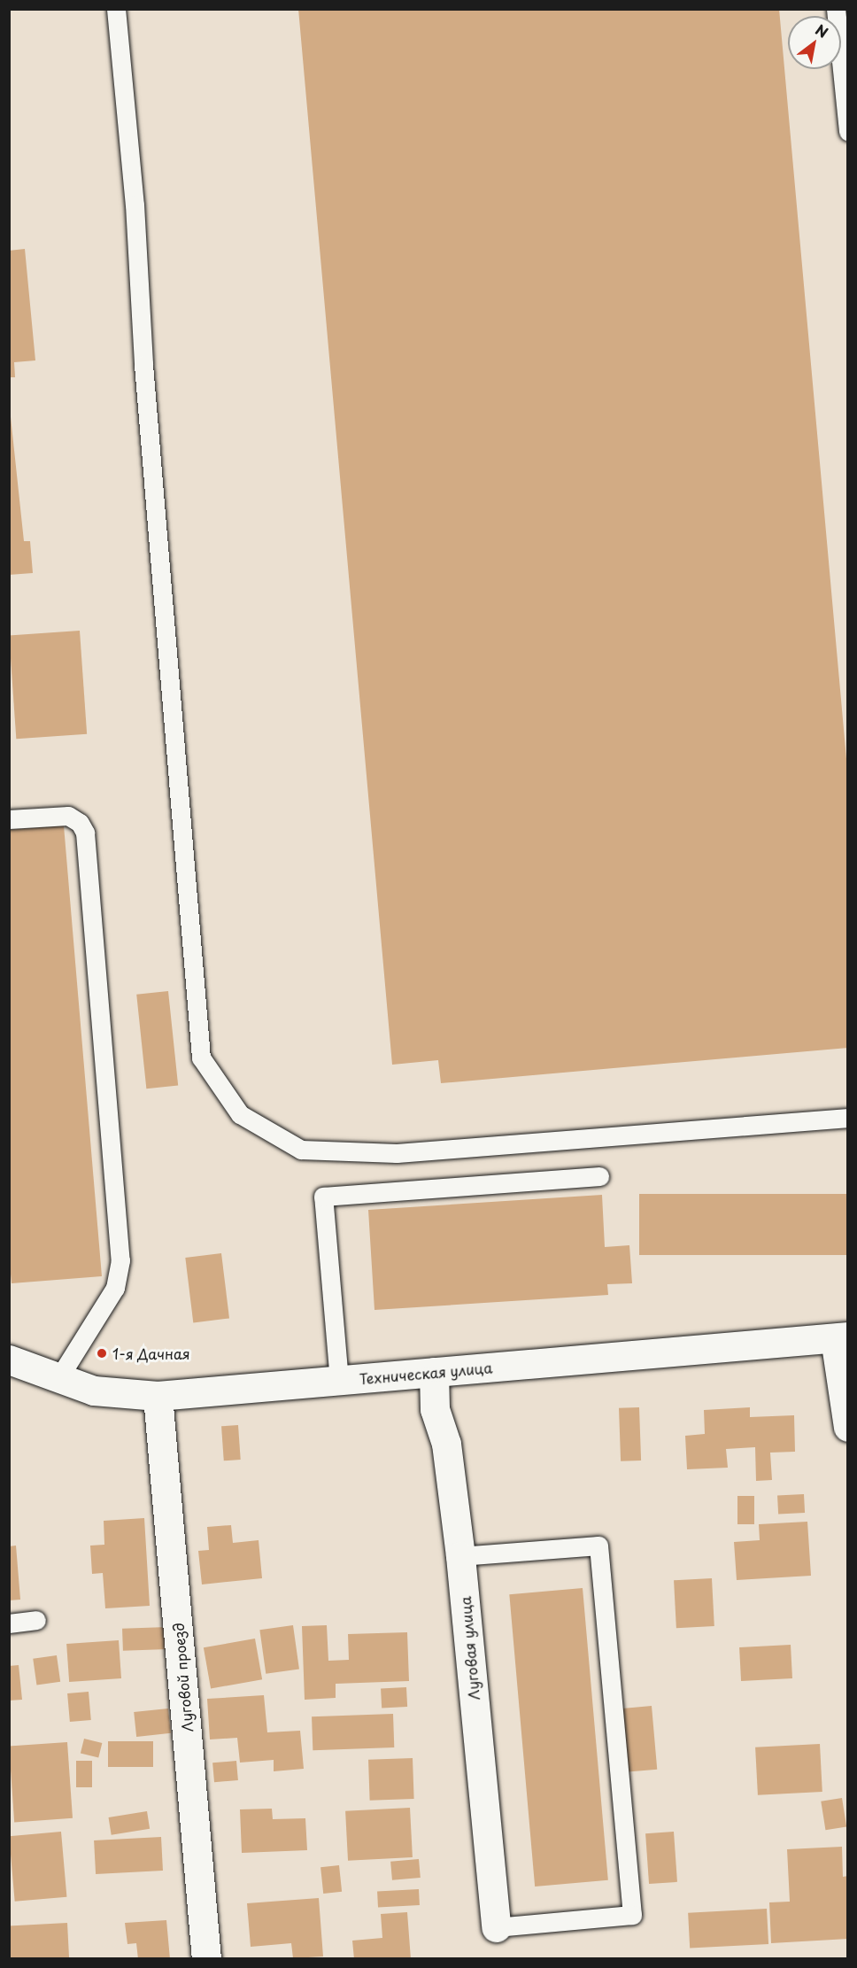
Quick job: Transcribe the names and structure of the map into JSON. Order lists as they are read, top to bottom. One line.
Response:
{"streets":{"street":["Техническая улица","Луговая улица","Луговой проезд"]},"crossings":[["Техническая улица","Луговая улица"],["Техническая улица","Луговой проезд"]],"places":["1-я Дачная"],"north":"top right"}
